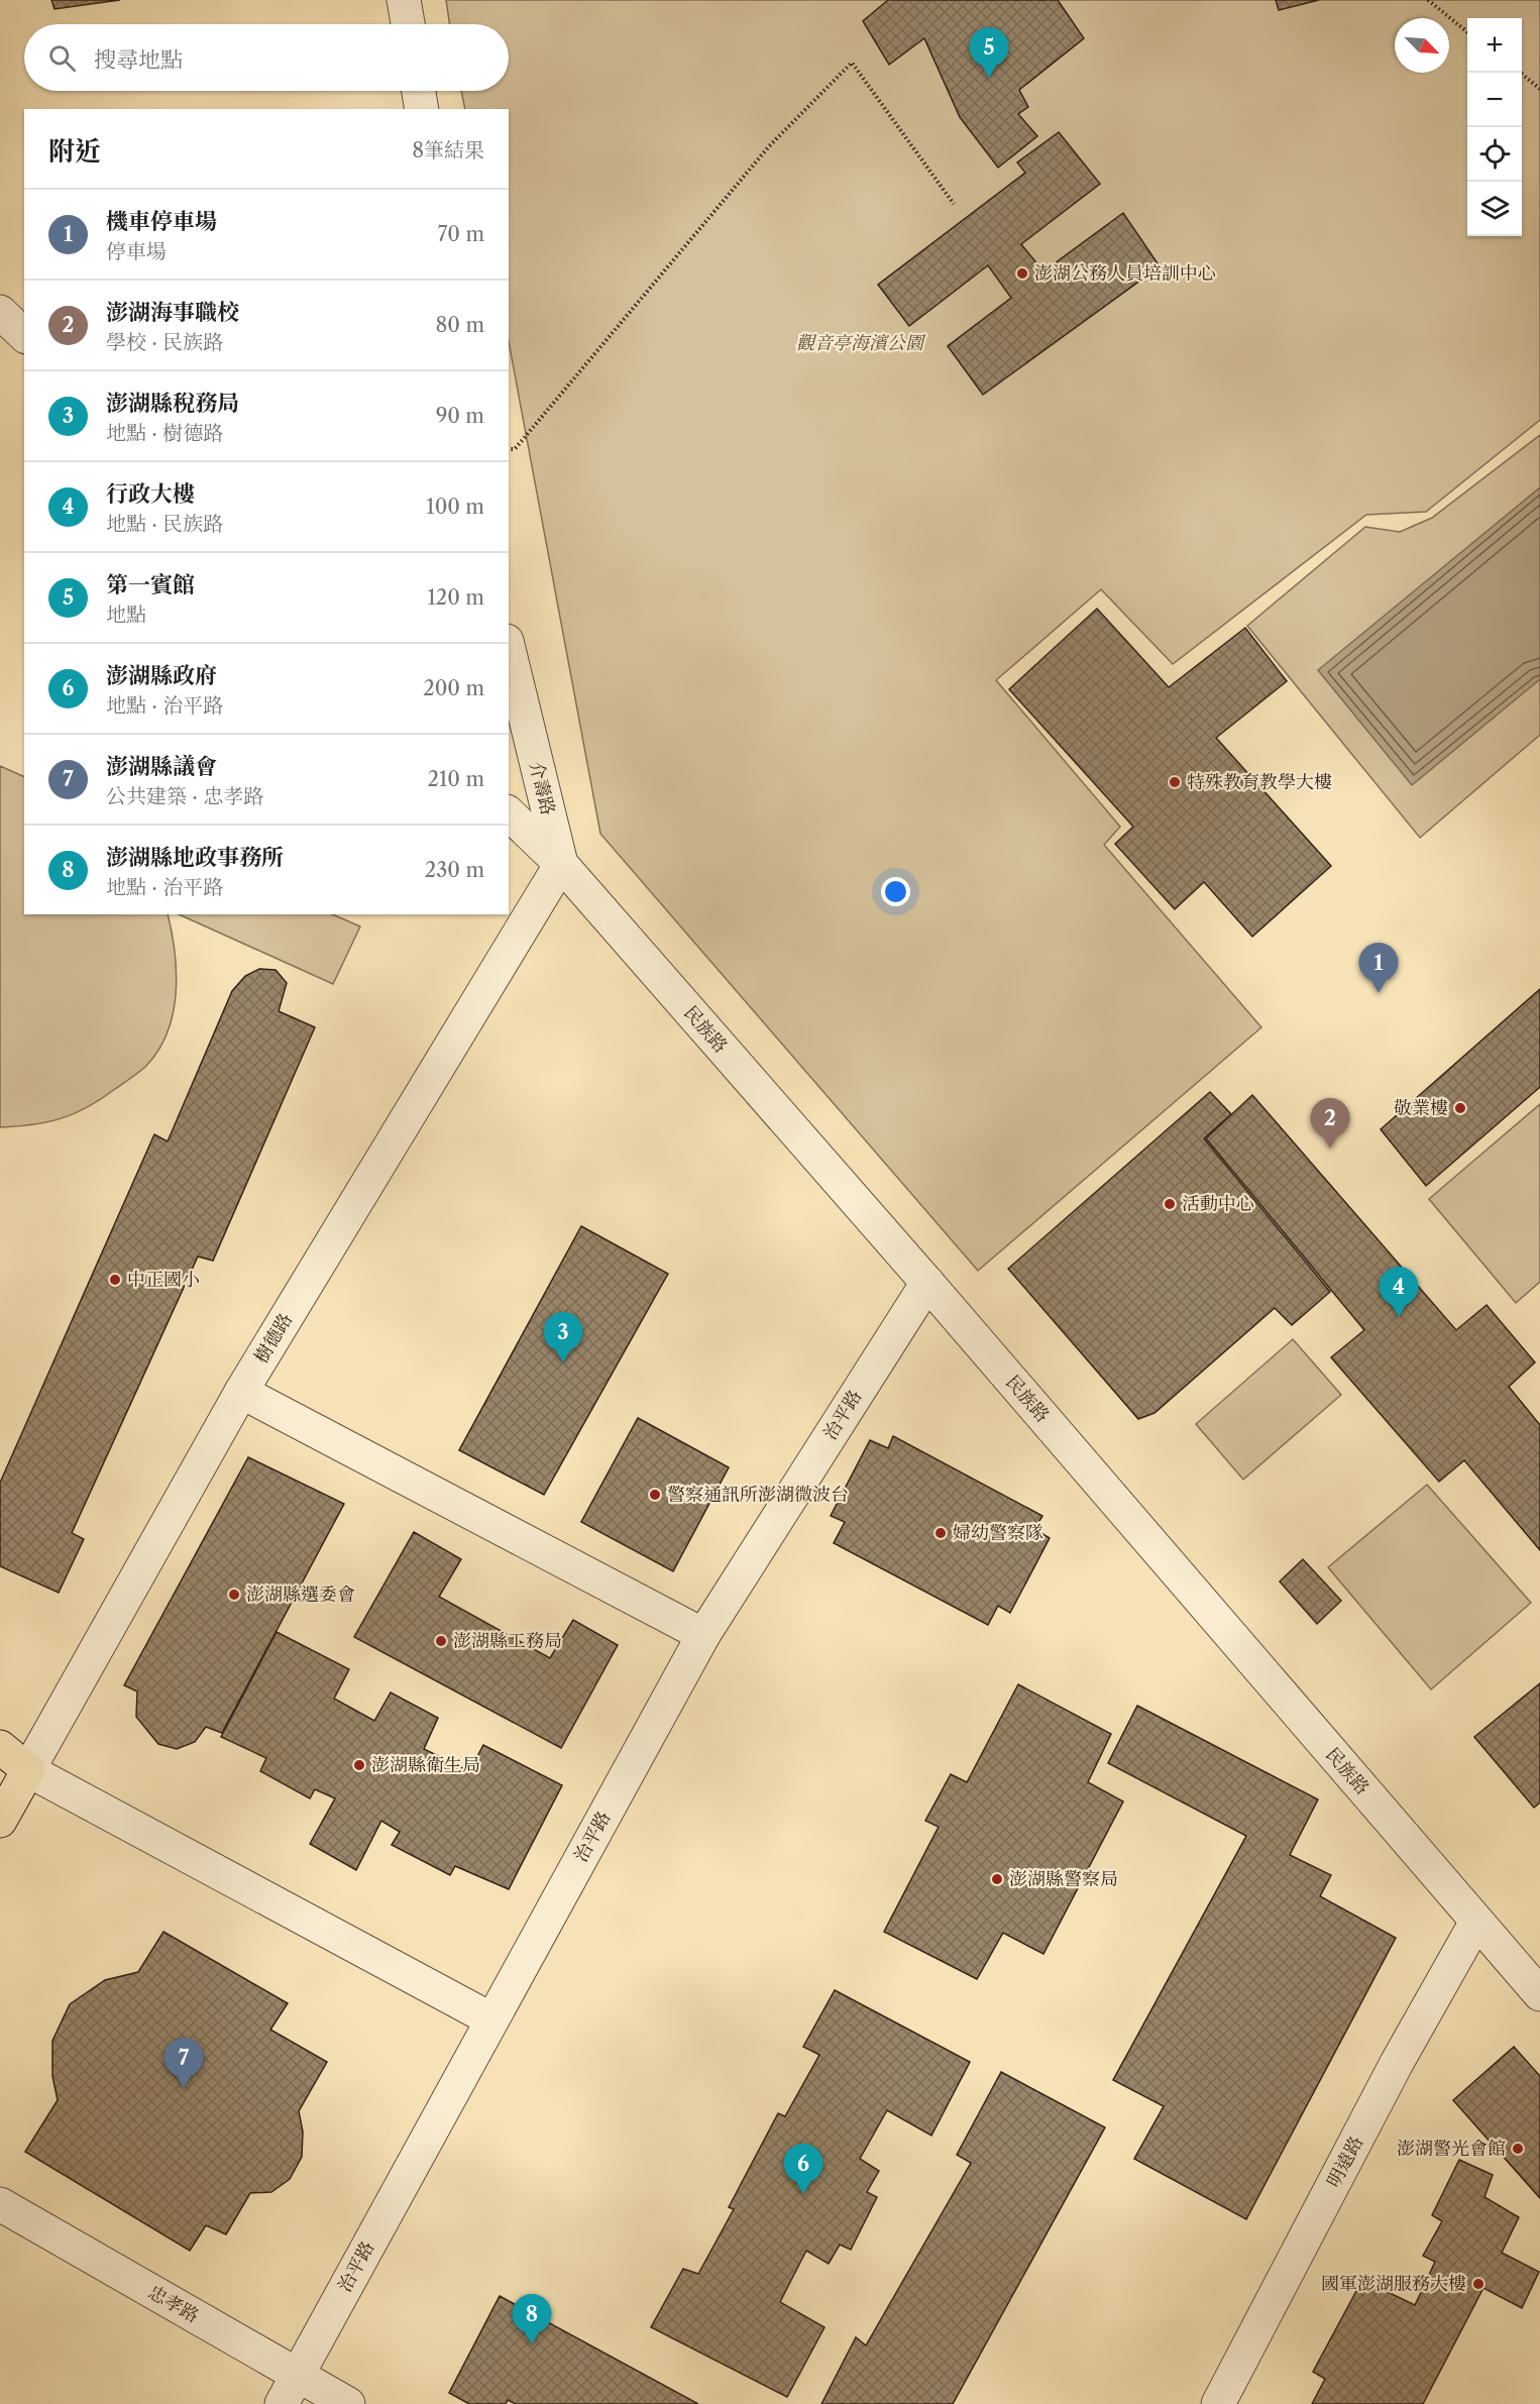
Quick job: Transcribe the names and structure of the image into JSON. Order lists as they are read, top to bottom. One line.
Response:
{"streets":{"main road":["樹德路"],"street":["介壽路","民族路","治平路","明遠路","忠孝路"]},"crossings":[["介壽路","民族路"],["介壽路","樹德路"],["民族路","樹德路"],["民族路","治平路"],["民族路","明遠路"],["治平路","忠孝路"]],"parks":["觀音亭海濱公園"],"places":["澎湖公務人員培訓中心","特殊教育教學大樓","敬業樓","活動中心","中正國小","警察通訊所澎湖微波台","婦幼警察隊","澎湖縣選委會","澎湖縣工務局","澎湖縣衛生局","澎湖縣警察局","澎湖警光會館","國軍澎湖服務大樓"],"north":"bottom right","page":{"map_buttons":["+","−"],"search":"搜尋地點","pins":["5","1","2","4","3","7","6","8"],"heading":["附近","8筆結果"],"list":[{"mark":"1","name":"機車停車場","note":"停車場","value":"70 m"},{"mark":"2","name":"澎湖海事職校","note":"學校 · 民族路","value":"80 m"},{"mark":"3","name":"澎湖縣稅務局","note":"地點 · 樹德路","value":"90 m"},{"mark":"4","name":"行政大樓","note":"地點 · 民族路","value":"100 m"},{"mark":"5","name":"第一賓館","note":"地點","value":"120 m"},{"mark":"6","name":"澎湖縣政府","note":"地點 · 治平路","value":"200 m"},{"mark":"7","name":"澎湖縣議會","note":"公共建築 · 忠孝路","value":"210 m"},{"mark":"8","name":"澎湖縣地政事務所","note":"地點 · 治平路","value":"230 m"}]}}
